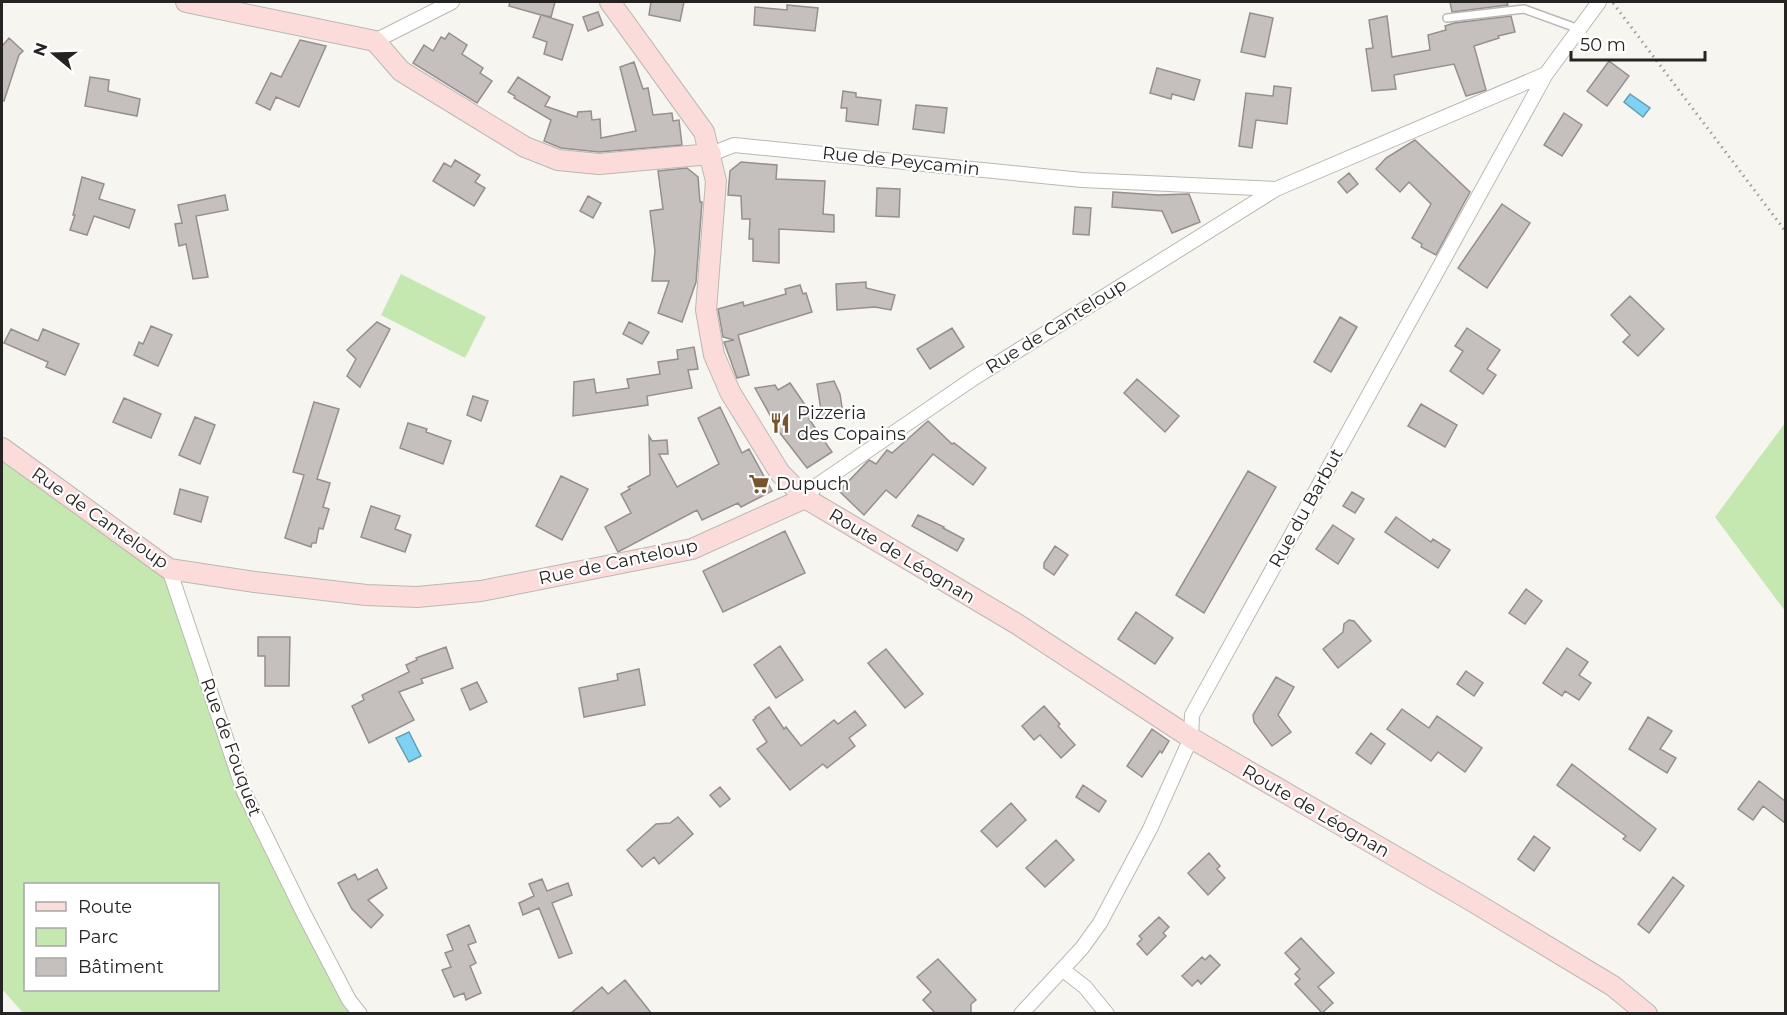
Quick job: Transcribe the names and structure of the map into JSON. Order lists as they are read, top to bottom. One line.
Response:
{"streets":{"street":["Rue de Peycamin","Rue de Canteloup","Rue du Barbut","Route de Léognan","Rue de Fouquet"]},"crossings":[["Rue de Peycamin","Rue de Canteloup"],["Rue de Peycamin","Route de Léognan"],["Rue de Canteloup","Rue du Barbut"],["Rue de Canteloup","Route de Léognan"],["Rue de Canteloup","Rue de Fouquet"],["Rue du Barbut","Route de Léognan"]],"places":{"restaurant":["Pizzeria des Copains"],"supermarket":["Dupuch"]},"legend":["Route","Parc","Bâtiment"],"scale_bar":"50 m","north":"left"}
